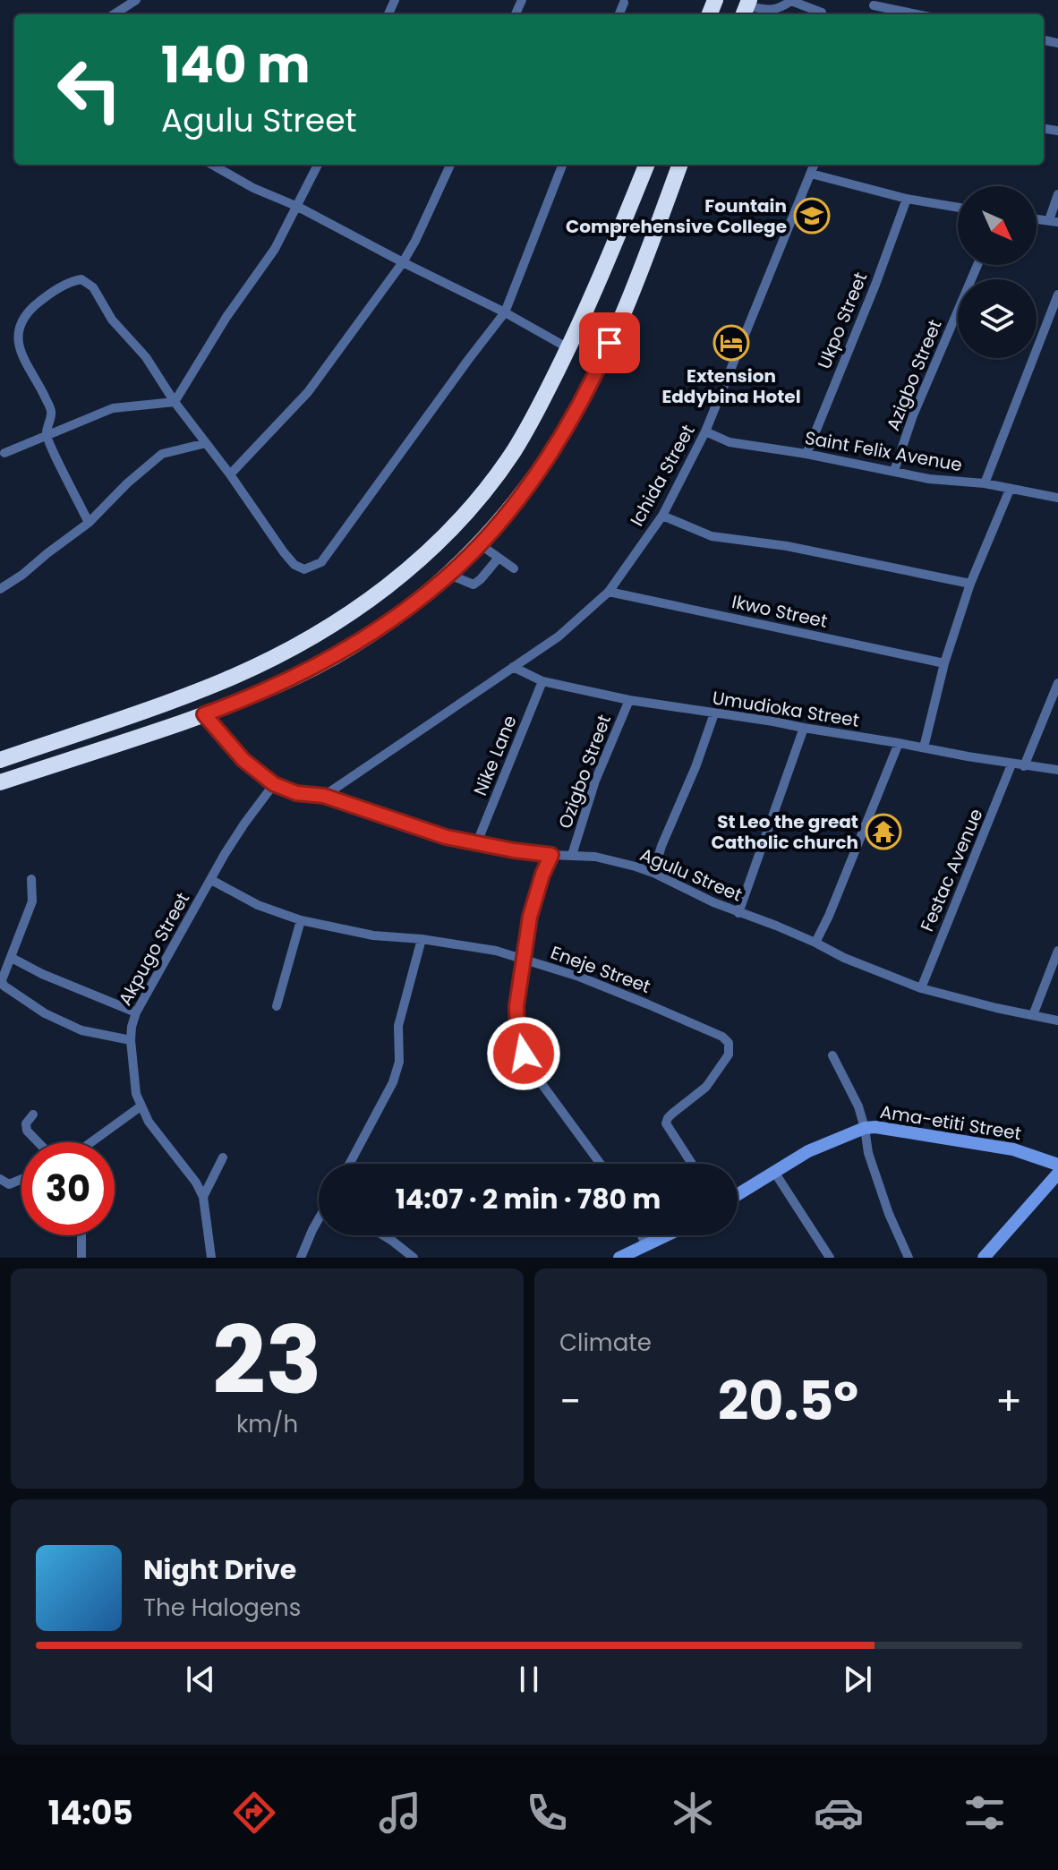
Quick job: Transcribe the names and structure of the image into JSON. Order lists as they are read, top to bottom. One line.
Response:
{"streets":{"street":["Ukpo Street","Azigbo Street","Saint Felix Avenue","Ichida Street","Ikwo Street","Umudioka Street","Nike Lane","Ozigbo Street","Festac Avenue","Agulu Street","Akpugo Street","Eneje Street","Ama-etiti Street"]},"crossings":[["Ukpo Street","Saint Felix Avenue"],["Azigbo Street","Saint Felix Avenue"],["Saint Felix Avenue","Ichida Street"],["Ichida Street","Ikwo Street"],["Ichida Street","Umudioka Street"],["Ichida Street","Agulu Street"],["Umudioka Street","Nike Lane"],["Umudioka Street","Ozigbo Street"],["Umudioka Street","Festac Avenue"],["Nike Lane","Agulu Street"],["Ozigbo Street","Agulu Street"],["Festac Avenue","Agulu Street"],["Agulu Street","Akpugo Street"],["Akpugo Street","Eneje Street"]],"places":{"school or university":["Fountain Comprehensive College"],"hotel":["Extension Eddybina Hotel"],"temple":["St Leo the great Catholic church"]},"north":"bottom right","page":{"turn":["140 m","Agulu Street"],"limit":"30","trip":"14:07 · 2 min · 780 m","tile":[["23","km/h"],"Climate"],"heat":["−","20.5°","+"],"song":["Night Drive","The Halogens"],"tabs":"14:05"}}
